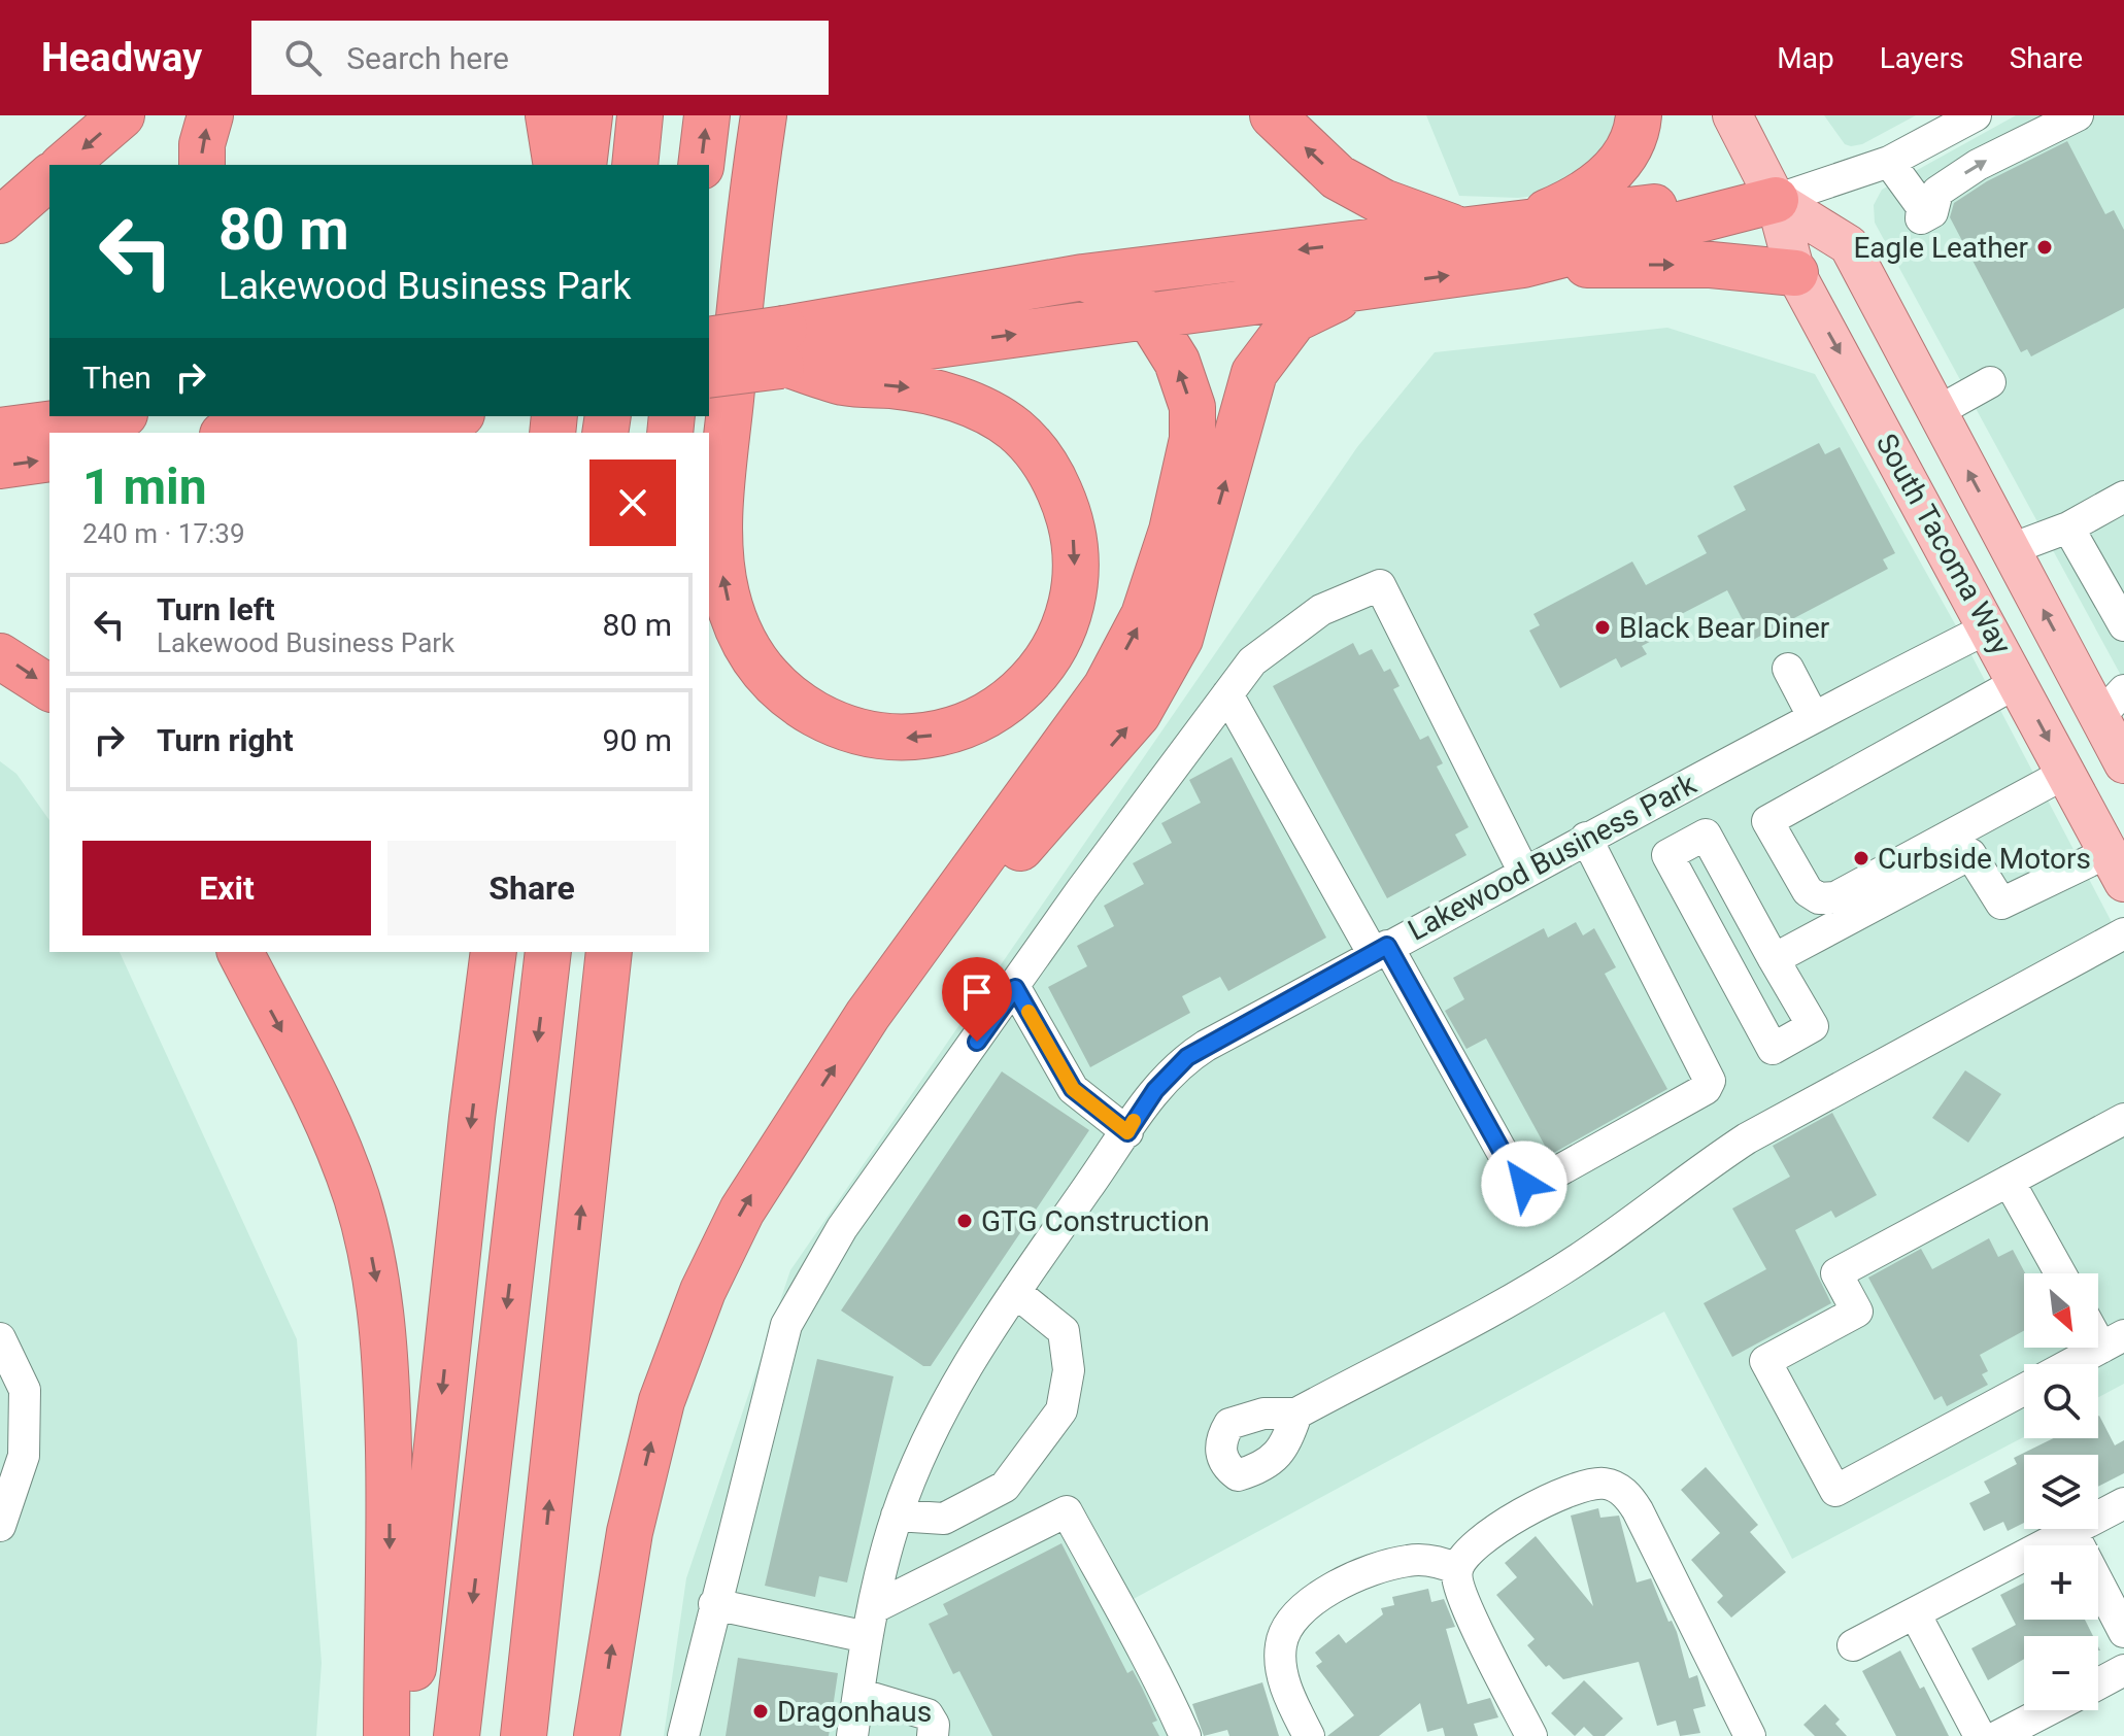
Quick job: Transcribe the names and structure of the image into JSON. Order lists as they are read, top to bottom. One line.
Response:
{"streets":{"main road":["South Tacoma Way"],"street":["Lakewood Business Park"]},"crossings":[["South Tacoma Way","Lakewood Business Park"]],"places":["Eagle Leather","Black Bear Diner","Curbside Motors","GTG Construction","Dragonhaus"],"north":"bottom right","page":{"header":"Headway","search":"Search here","nav":["Map","Layers","Share"],"turn":["80 m","Lakewood Business Park"],"then":"Then","heading":["1 min","240 m · 17:39"],"list":[{"name":"Turn left","note":"Lakewood Business Park","value":"80 m"},{"name":"Turn right","value":"90 m"}],"buttons":["Exit","Share"],"map_buttons":["+","−"]}}
